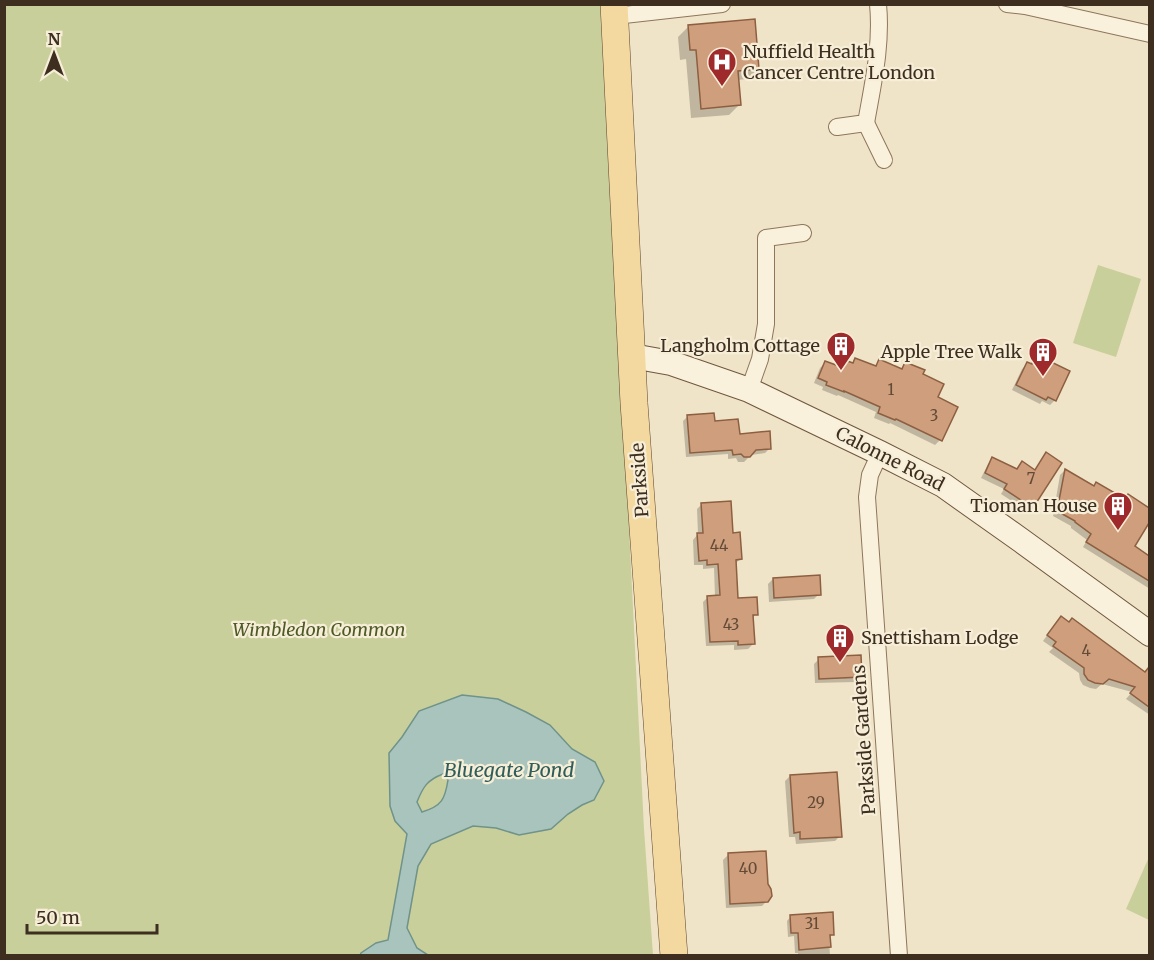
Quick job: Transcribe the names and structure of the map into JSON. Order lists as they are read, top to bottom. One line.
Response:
{"streets":{"main road":["Parkside"],"street":["Calonne Road","Parkside Gardens"]},"crossings":[["Calonne Road","Parkside"],["Calonne Road","Parkside Gardens"]],"water":["Bluegate Pond"],"parks":["Wimbledon Common"],"places":{"hospital":["Nuffield Health Cancer Centre London"],"building":["Langholm Cottage","Apple Tree Walk","Tioman House","Snettisham Lodge"]},"house_numbers":["1","3","7","44","43","4","29","40","31"],"scale_bar":"50 m","north":"top"}
